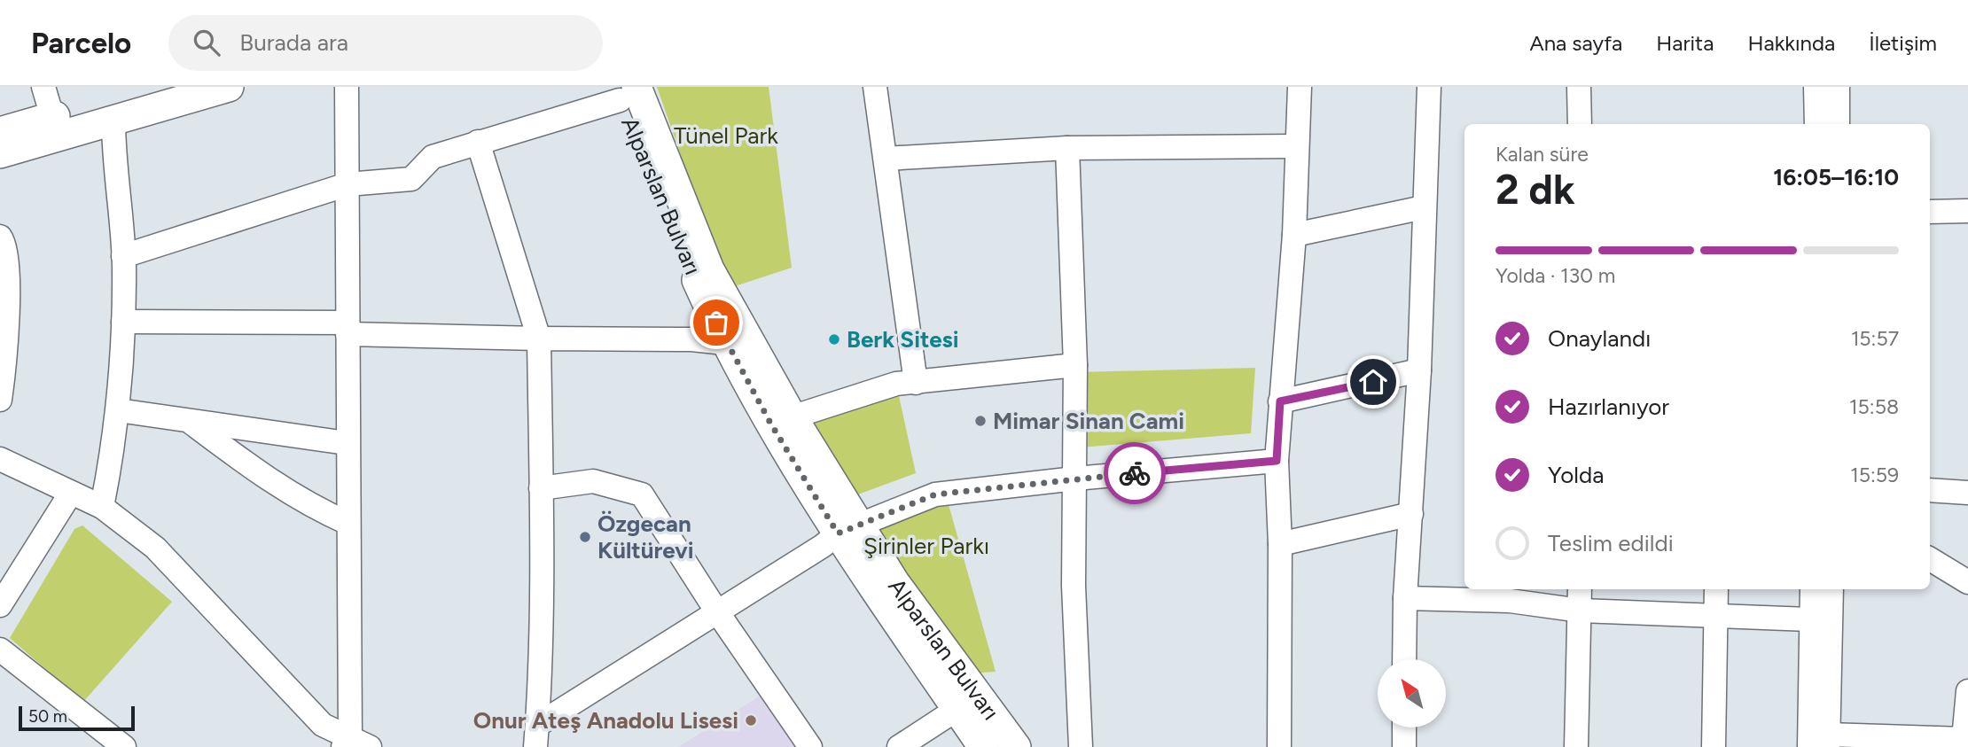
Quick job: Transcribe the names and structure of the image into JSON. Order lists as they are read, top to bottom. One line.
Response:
{"streets":{"main road":["Alparslan Bulvarı"]},"parks":["Tünel Park","Şirinler Parkı"],"places":["Berk Sitesi","Mimar Sinan Cami","Özgecan Kültürevi","Onur Ateş Anadolu Lisesi"],"scale_bar":"50 m","north":"top left","page":{"header":"Parcelo","search":"Burada ara","nav":["Ana sayfa","Harita","Hakkında","İletişim"],"heading":["2 dk","Kalan süre","16:05–16:10"],"bar":"Yolda · 130 m","list":[["Onaylandı","15:57"],["Hazırlanıyor","15:58"],["Yolda","15:59"],"Teslim edildi"],"scale":"50 m"}}
